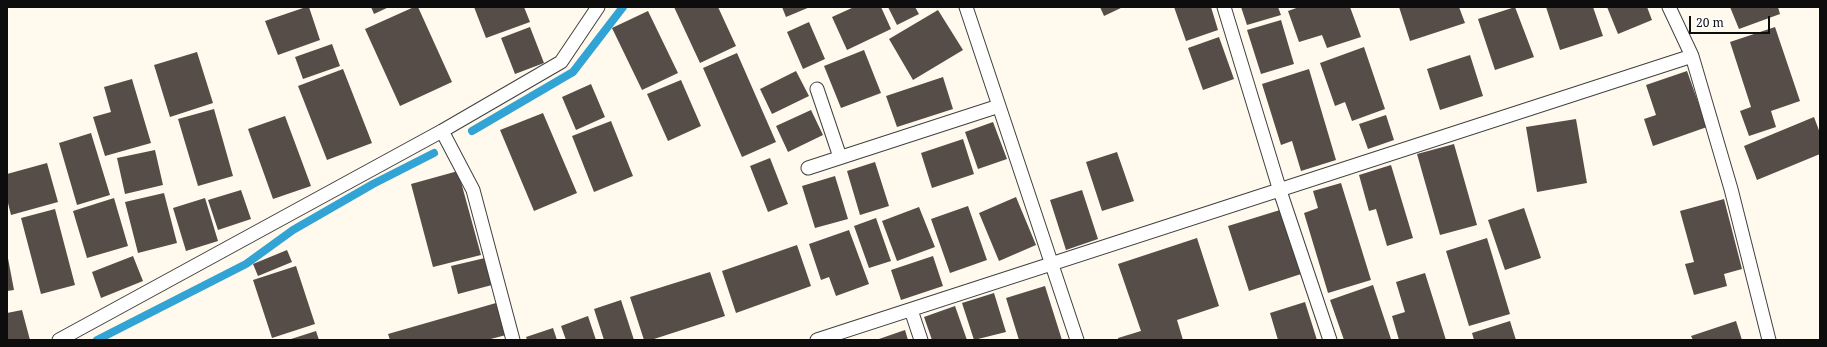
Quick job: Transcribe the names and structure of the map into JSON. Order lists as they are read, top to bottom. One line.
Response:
{"scale_bar":"20 m"}
